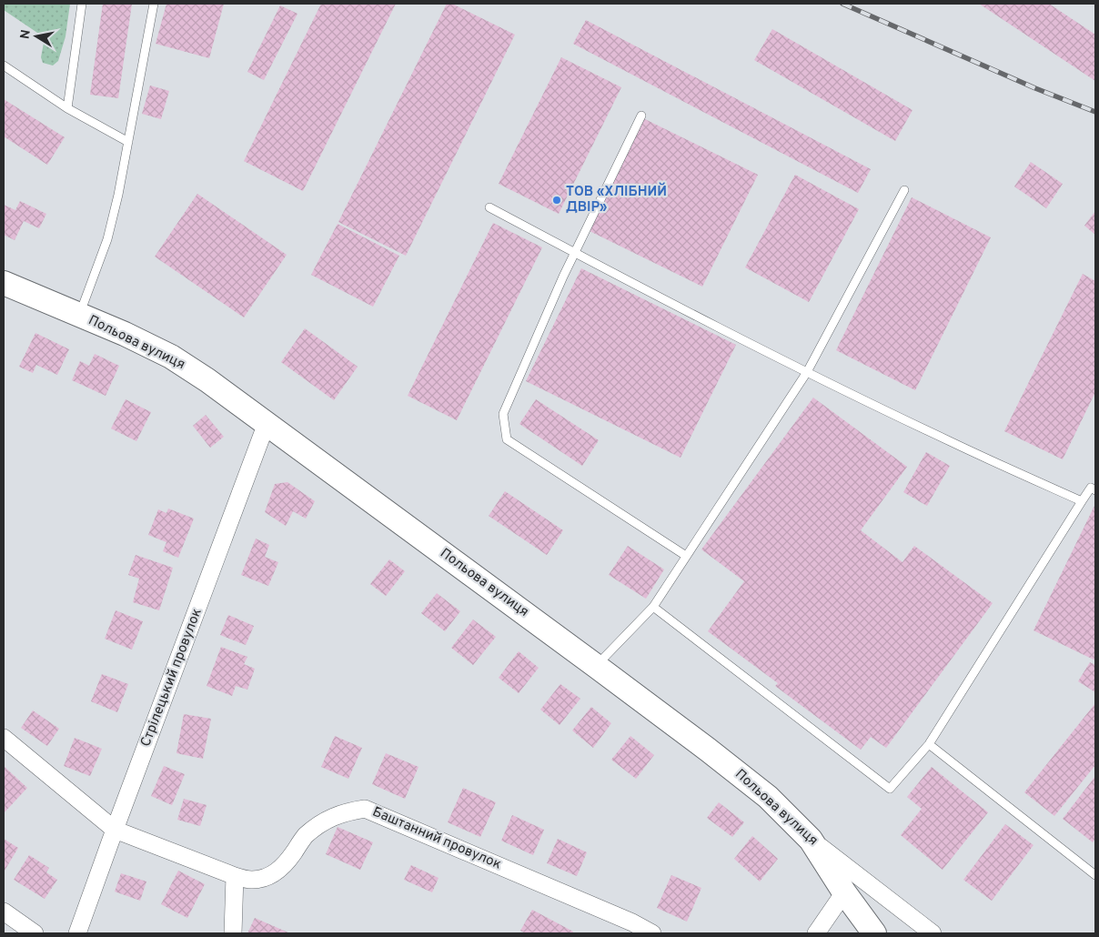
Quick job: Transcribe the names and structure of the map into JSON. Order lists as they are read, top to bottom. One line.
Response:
{"streets":{"main road":["Польова вулиця"],"street":["Стрілецький провулок","Баштанний провулок"]},"crossings":[["Польова вулиця","Стрілецький провулок"],["Стрілецький провулок","Баштанний провулок"]],"places":["ТОВ «ХЛІБНИЙ ДВІР»"],"north":"left"}
